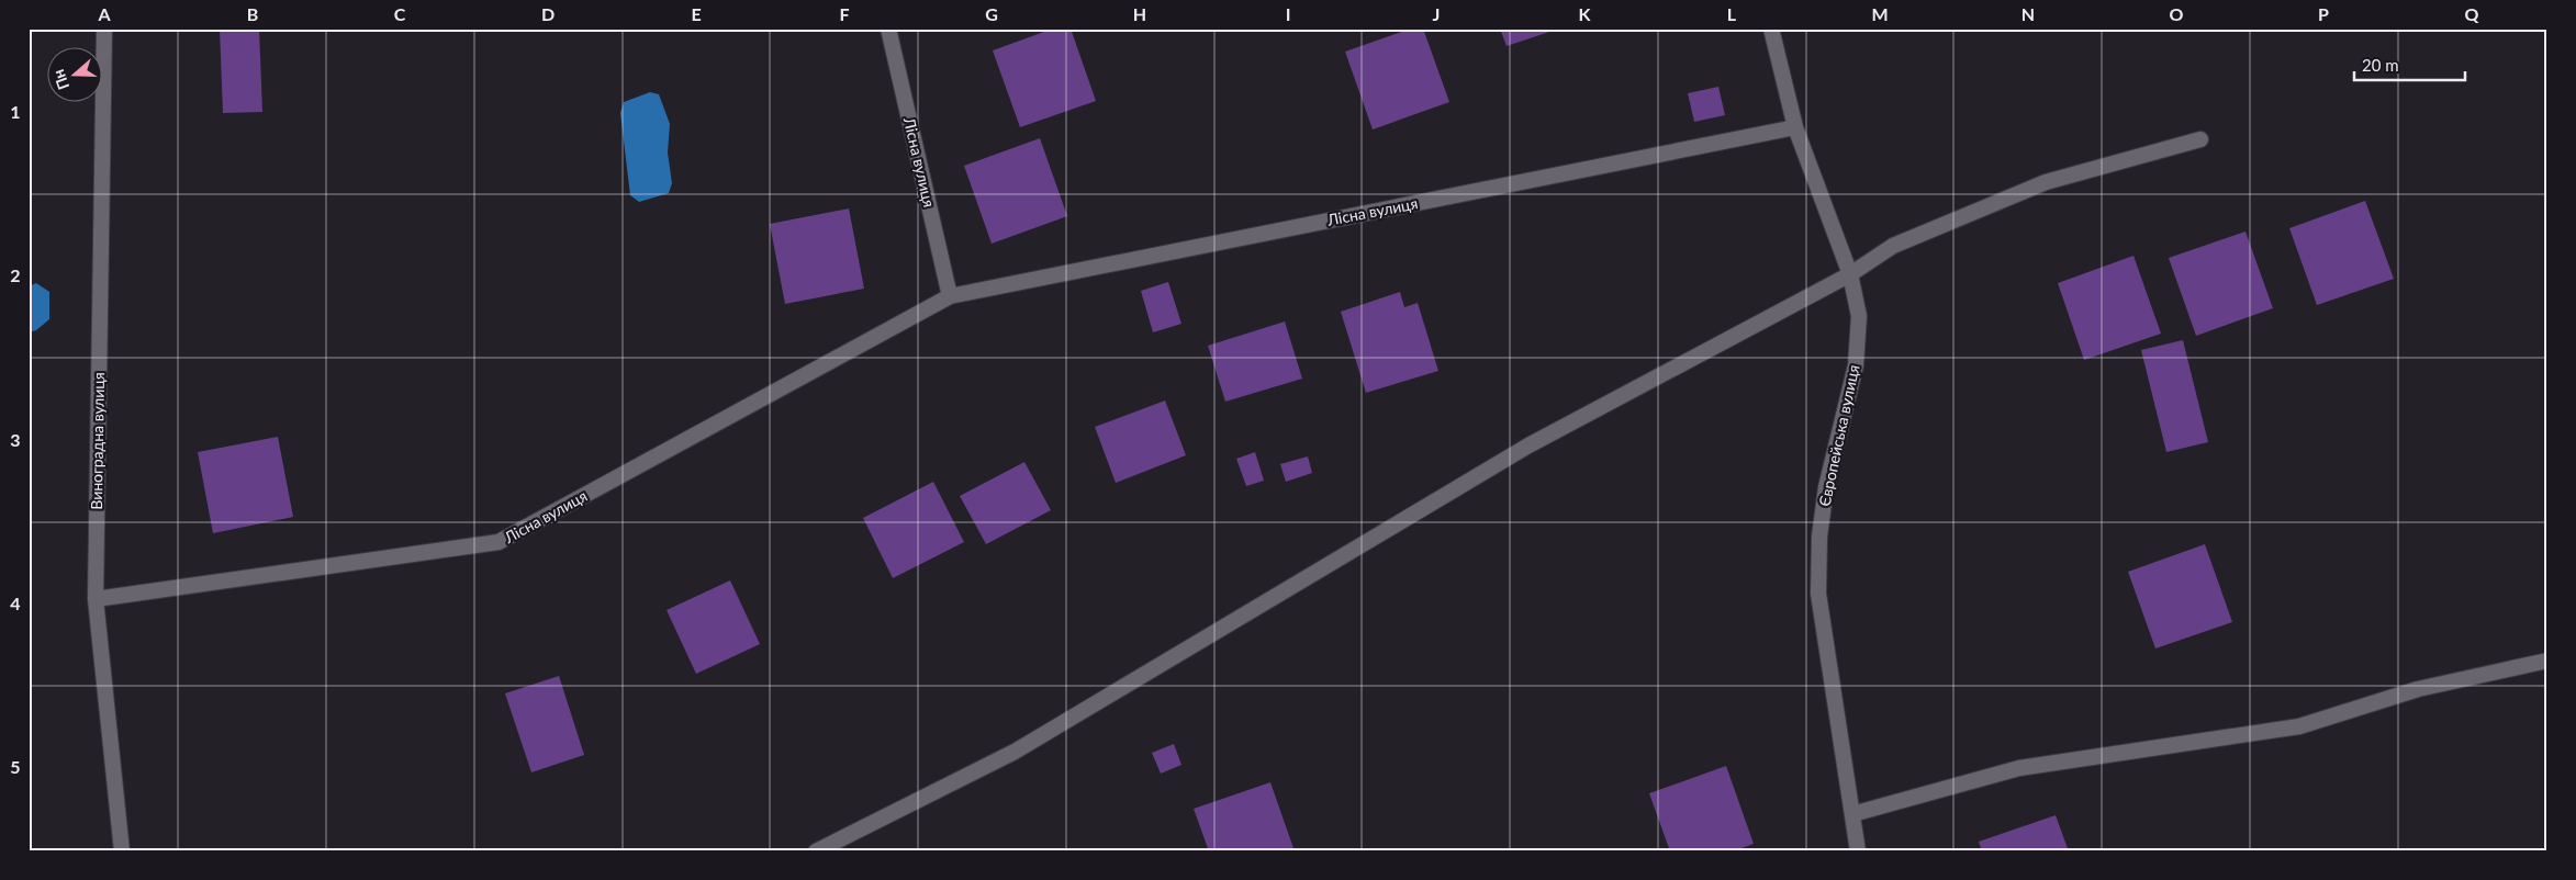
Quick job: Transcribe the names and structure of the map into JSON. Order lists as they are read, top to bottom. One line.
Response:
{"streets":{"street":["Лісна вулиця","Європейська вулиця","Виноградна вулиця"]},"crossings":[["Лісна вулиця","Європейська вулиця"],["Лісна вулиця","Виноградна вулиця"]],"scale_bar":"20 m","north":"left","grid":{"columns":["A","B","C","D","E","F","G","H","I","J","K","L","M","N","O","P","Q"],"rows":["1","2","3","4","5"]}}
